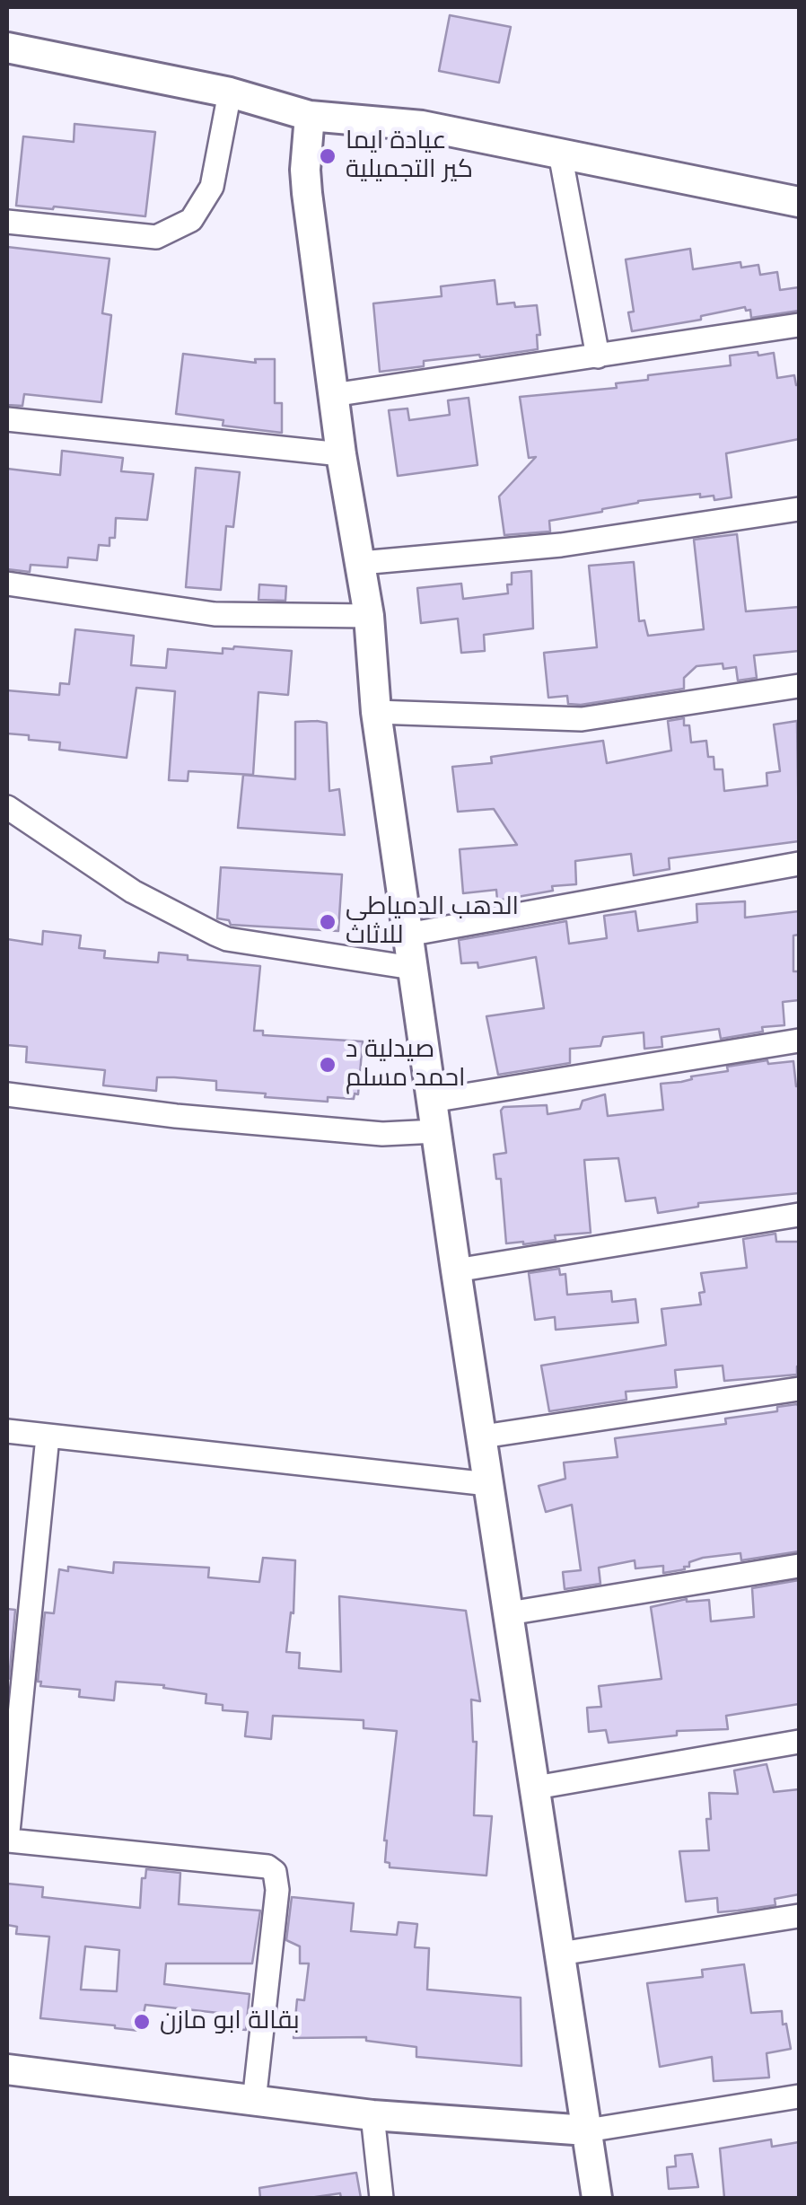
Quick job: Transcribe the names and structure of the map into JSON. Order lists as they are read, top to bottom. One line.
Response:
{"places":["عيادة ايما كير التجميلية","الدهب الدمياطي للاثاث","صيدلية د احمد مسلم","بقالة ابو مازن"]}
